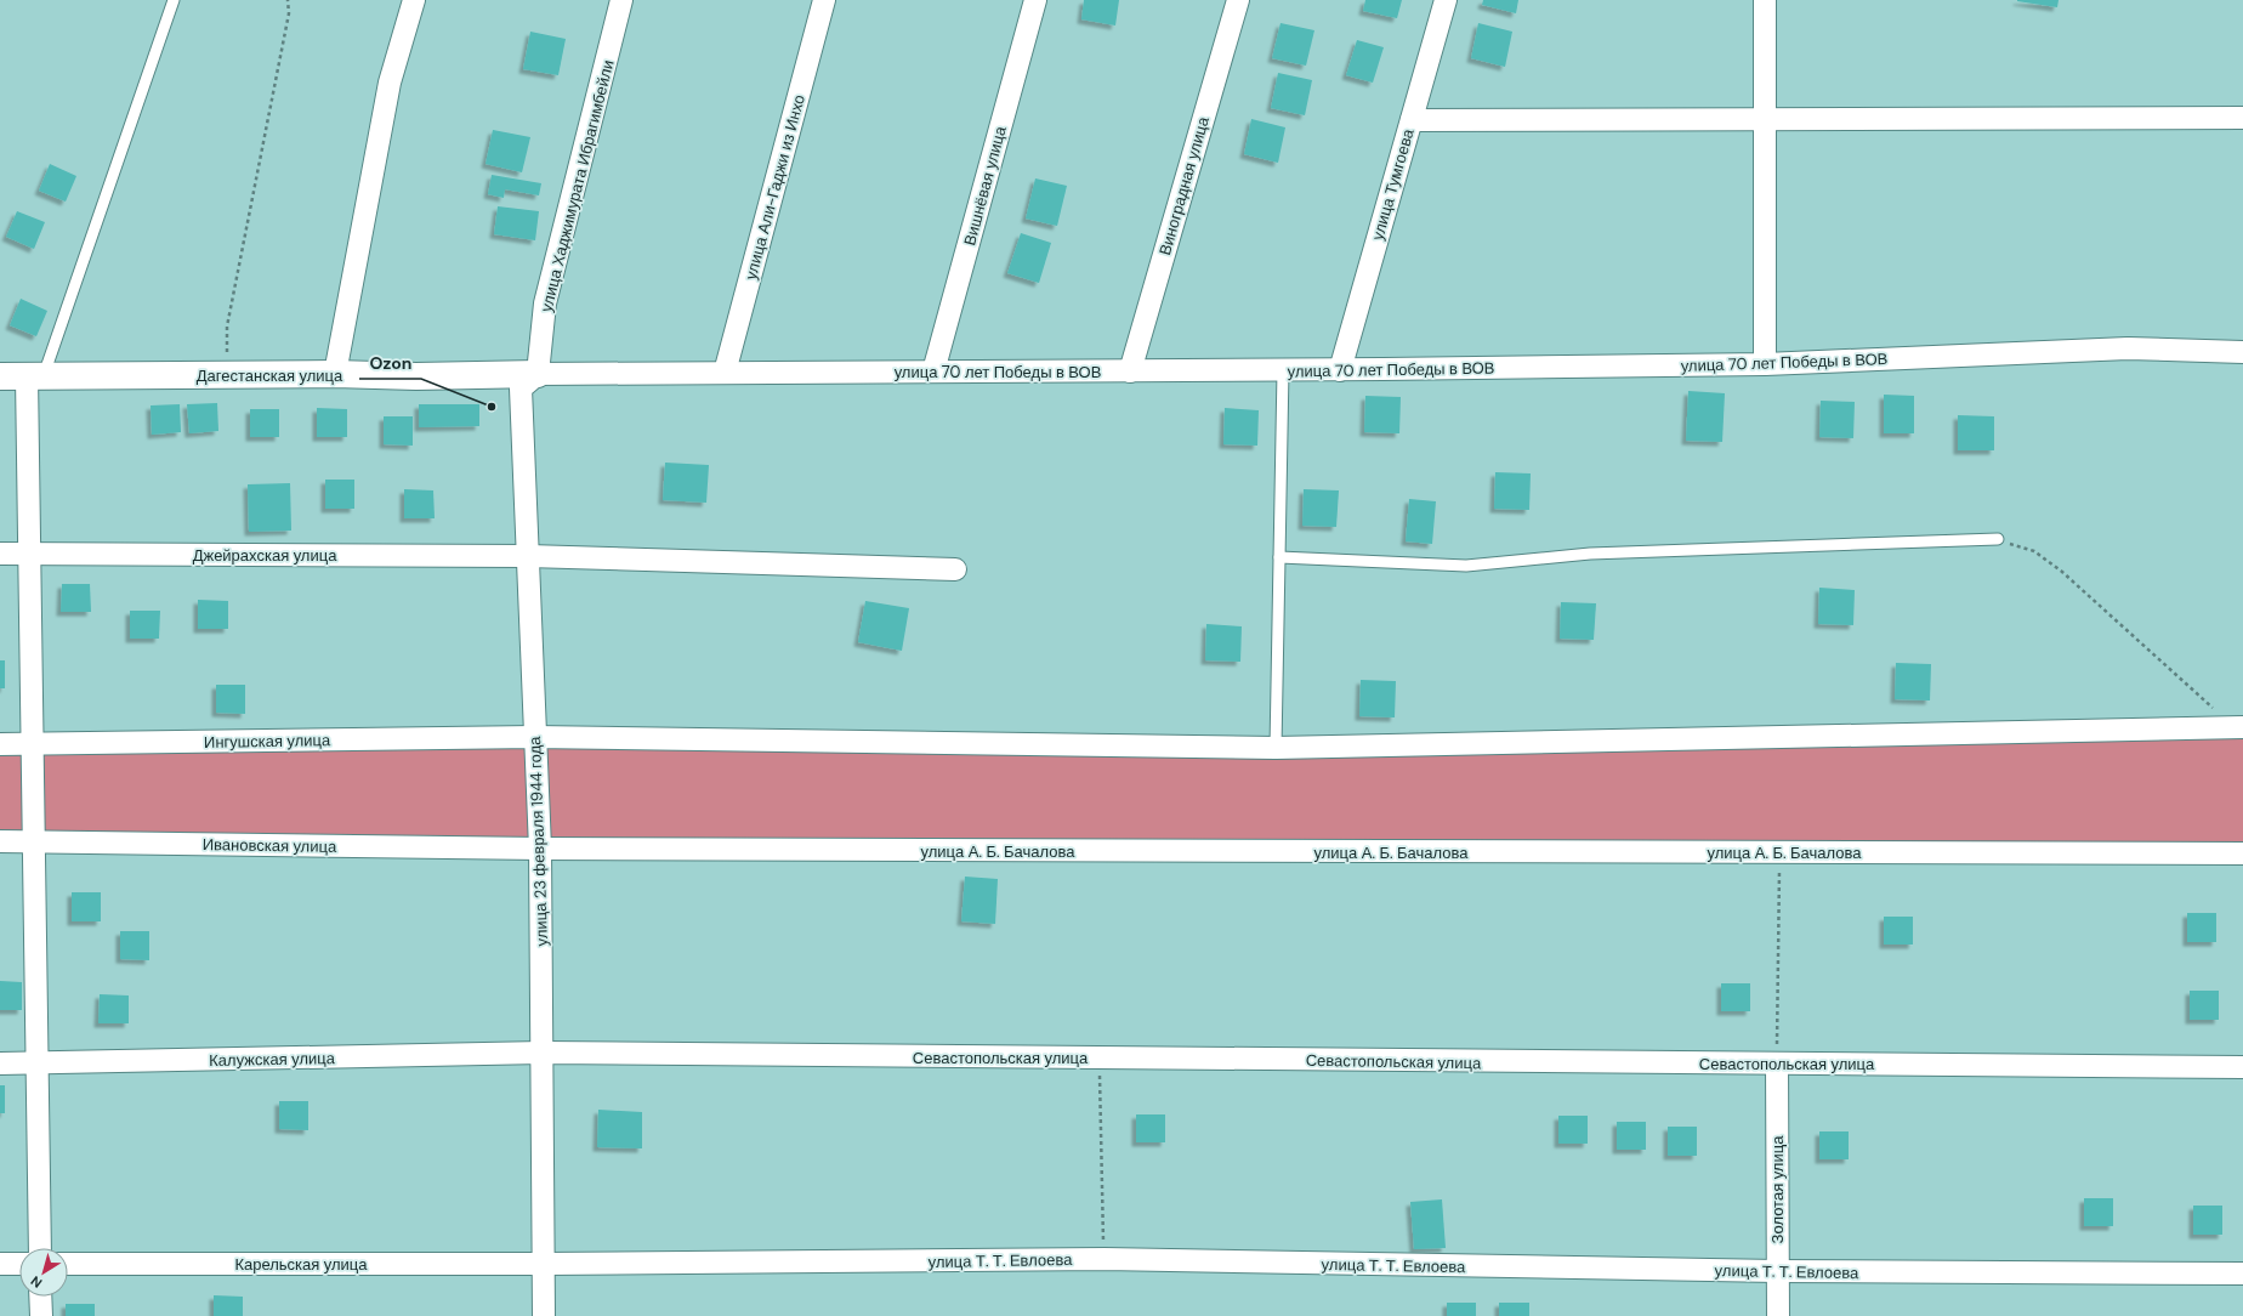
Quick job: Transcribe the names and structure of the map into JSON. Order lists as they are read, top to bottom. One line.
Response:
{"streets":{"street":["улица Тумгоева","улица Хаджимурата Ибрагимбейли","Вишнёвая улица","Виноградная улица","улица Али-Гаджи из Инхо","улица 70 лет Победы в ВОВ","Дагестанская улица","Джейрахская улица","Ингушская улица","улица 23 февраля 1944 года","Ивановская улица","улица А. Б. Бачалова","Севастопольская улица","Калужская улица","Золотая улица","улица Т. Т. Евлоева","Карельская улица"]},"crossings":[["улица Тумгоева","улица 70 лет Победы в ВОВ"],["улица Хаджимурата Ибрагимбейли","улица 70 лет Победы в ВОВ"],["улица Хаджимурата Ибрагимбейли","Дагестанская улица"],["улица Хаджимурата Ибрагимбейли","улица 23 февраля 1944 года"],["Вишнёвая улица","улица 70 лет Победы в ВОВ"],["Виноградная улица","улица 70 лет Победы в ВОВ"],["улица Али-Гаджи из Инхо","улица 70 лет Победы в ВОВ"],["улица 70 лет Победы в ВОВ","Дагестанская улица"],["улица 70 лет Победы в ВОВ","улица 23 февраля 1944 года"],["Дагестанская улица","улица 23 февраля 1944 года"],["Джейрахская улица","улица 23 февраля 1944 года"],["Ингушская улица","улица 23 февраля 1944 года"],["улица 23 февраля 1944 года","Ивановская улица"],["улица 23 февраля 1944 года","улица А. Б. Бачалова"],["улица 23 февраля 1944 года","Севастопольская улица"],["улица 23 февраля 1944 года","Калужская улица"],["улица 23 февраля 1944 года","улица Т. Т. Евлоева"],["улица 23 февраля 1944 года","Карельская улица"],["Ивановская улица","улица А. Б. Бачалова"],["Севастопольская улица","Калужская улица"],["Севастопольская улица","Золотая улица"],["Золотая улица","улица Т. Т. Евлоева"],["улица Т. Т. Евлоева","Карельская улица"]],"places":["Ozon"],"north":"bottom left"}
